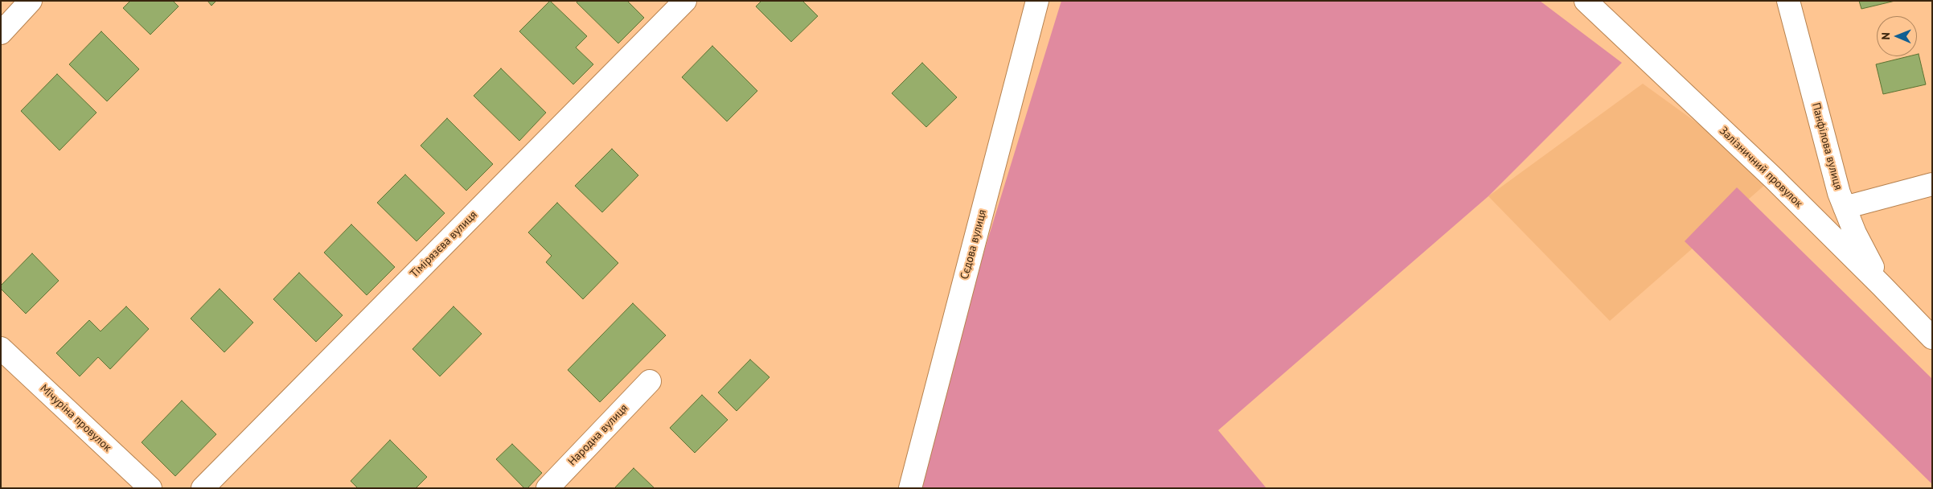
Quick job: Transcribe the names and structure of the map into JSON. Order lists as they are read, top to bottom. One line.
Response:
{"streets":{"street":["Панфілова вулиця","Залізничний провулок","Тімірязєва вулиця","Сєдова вулиця","Мічуріна провулок","Народна вулиця"]},"crossings":[["Панфілова вулиця","Залізничний провулок"]],"north":"left"}
